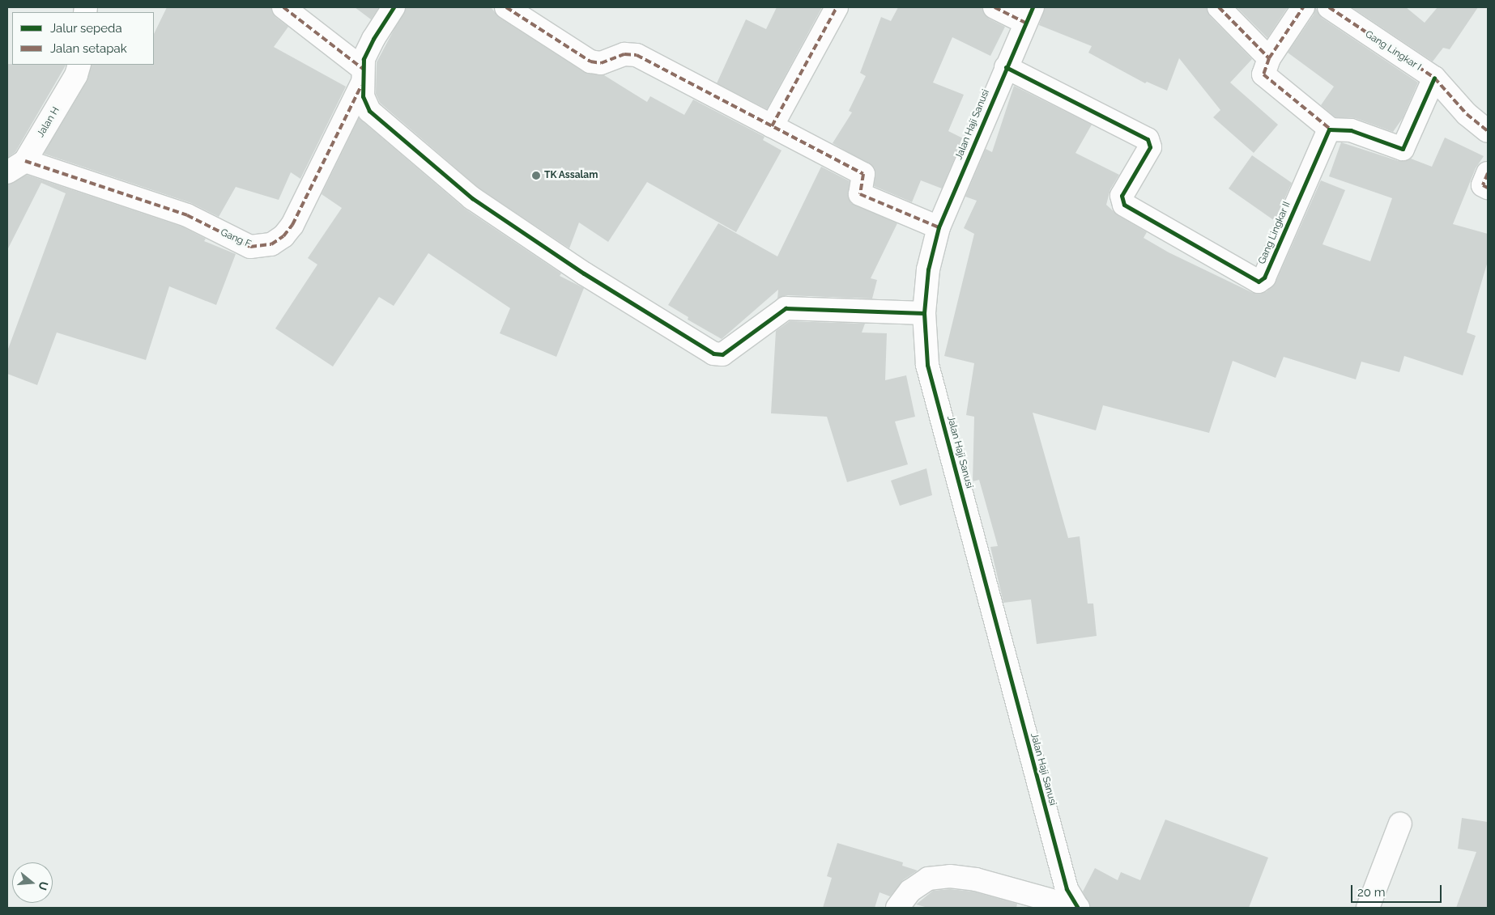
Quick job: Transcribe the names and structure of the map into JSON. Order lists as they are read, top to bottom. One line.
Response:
{"streets":{"street":["Gang Lingkar I","Jalan H","Jalan Haji Sanusi","Gang Lingkar II","Gang F"]},"crossings":[["Jalan H","Gang F"],["Jalan Haji Sanusi","Gang Lingkar II"]],"places":["TK Assalam"],"legend":["Jalur sepeda","Jalan setapak"],"scale_bar":"20 m","north":"right"}
